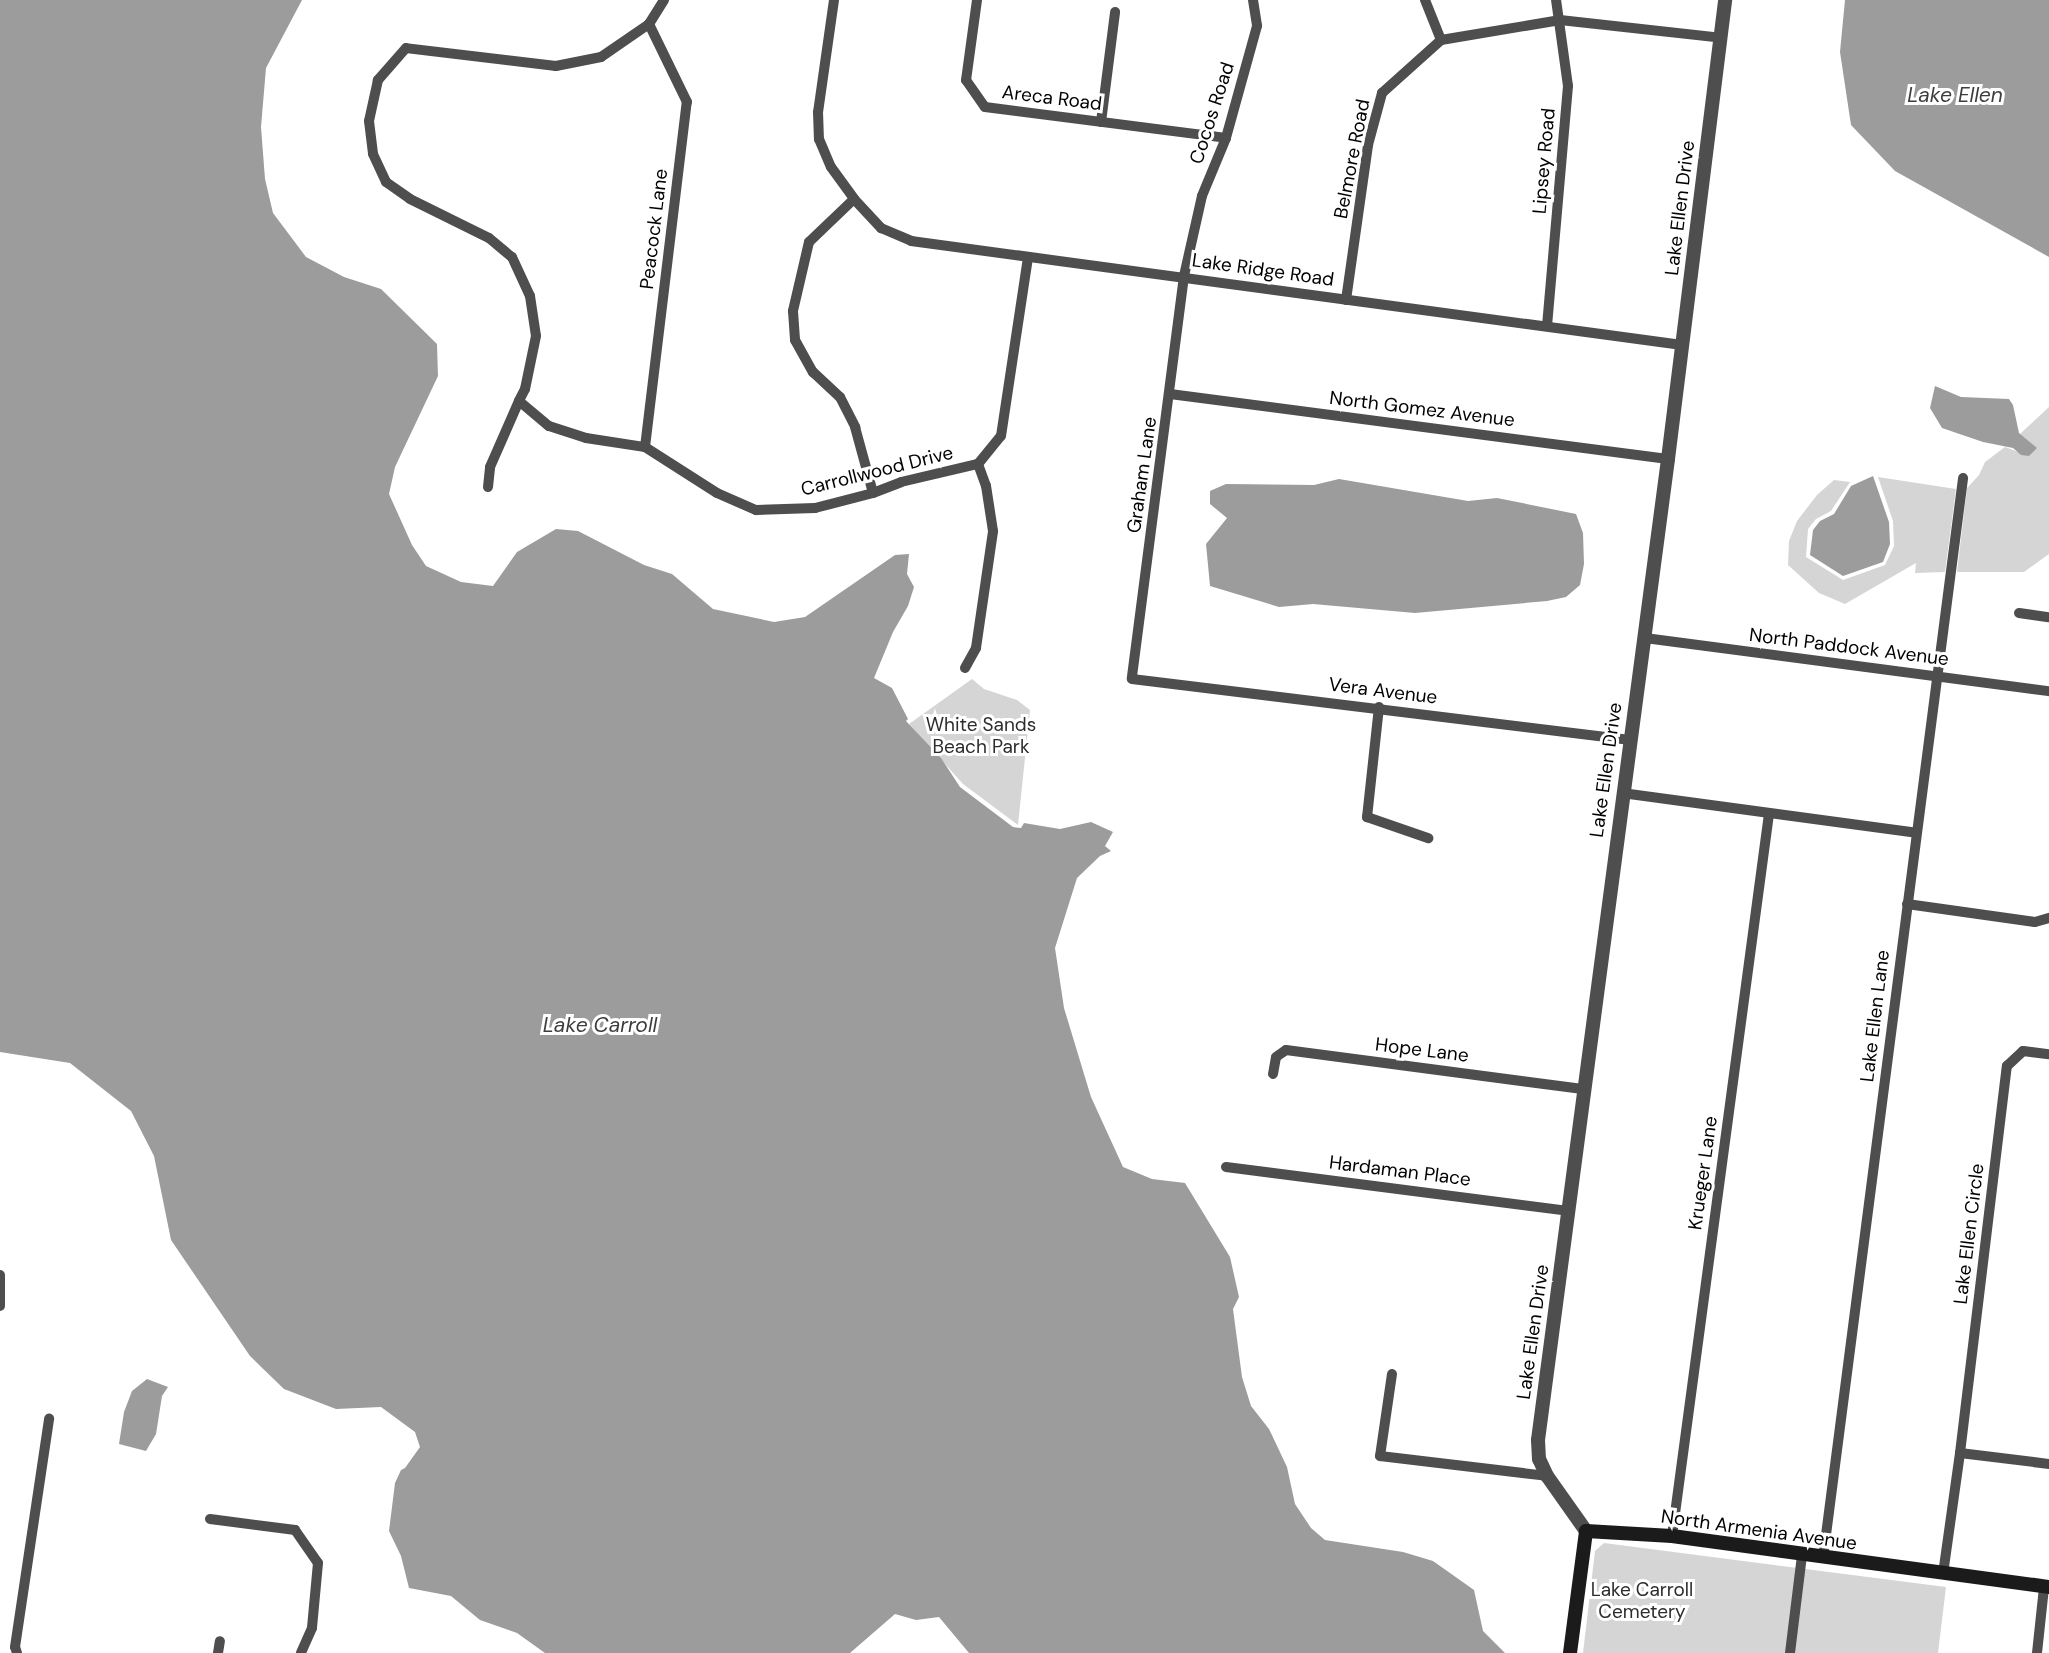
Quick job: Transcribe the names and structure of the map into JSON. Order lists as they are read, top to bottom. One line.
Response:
{"streets":{"main road":["North Armenia Avenue"],"street":["Areca Road","Cocos Road","Belmore Road","Lipsey Road","Lake Ellen Drive","Peacock Lane","Lake Ridge Road","North Gomez Avenue","Carrollwood Drive","Graham Lane","North Paddock Avenue","Vera Avenue","Lake Ellen Lane","Hope Lane","Hardaman Place","Krueger Lane","Lake Ellen Circle"]},"crossings":[["Areca Road","Cocos Road"],["Cocos Road","Lake Ridge Road"],["Cocos Road","Graham Lane"],["Belmore Road","Lake Ridge Road"],["Lipsey Road","Lake Ridge Road"],["Lake Ellen Drive","Lake Ridge Road"],["Lake Ellen Drive","North Gomez Avenue"],["Lake Ellen Drive","North Paddock Avenue"],["Lake Ellen Drive","Vera Avenue"],["Lake Ellen Drive","Hope Lane"],["Lake Ellen Drive","Hardaman Place"],["Lake Ellen Drive","North Armenia Avenue"],["Peacock Lane","Carrollwood Drive"],["Lake Ridge Road","Carrollwood Drive"],["Lake Ridge Road","Graham Lane"],["North Gomez Avenue","Graham Lane"],["Graham Lane","Vera Avenue"],["North Paddock Avenue","Lake Ellen Lane"],["Lake Ellen Lane","North Armenia Avenue"],["Krueger Lane","North Armenia Avenue"],["Lake Ellen Circle","North Armenia Avenue"]],"water":["Lake Ellen","Lake Carroll"],"parks":["White Sands Beach Park","Lake Carroll Cemetery"]}
